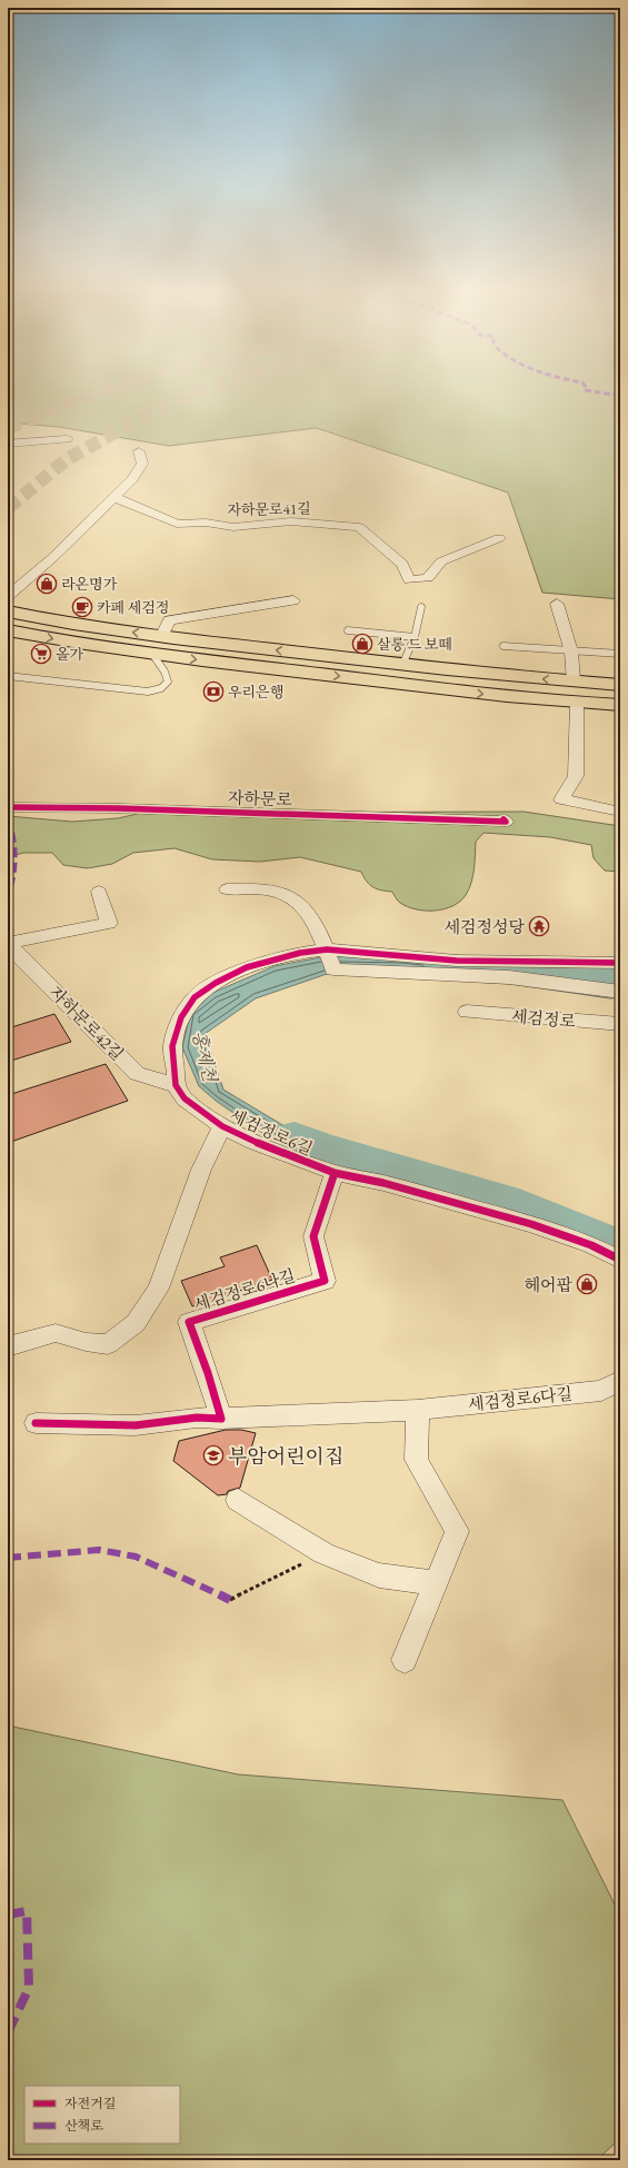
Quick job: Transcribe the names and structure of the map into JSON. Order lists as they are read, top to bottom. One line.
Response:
{"streets":{"street":["자하문로41길","자하문로","세검정로","자하문로42길","세검정로6길","세검정로6나길","세검정로6다길"]},"crossings":[["자하문로42길","세검정로6길"],["세검정로6길","세검정로6나길"],["세검정로6나길","세검정로6다길"]],"water":["홍제천"],"places":{"shop":["라온명가","살롱 드 보떼","헤어팝"],"cafe":["카페 세검정"],"supermarket":["올가"],"bank":["우리은행"],"temple":["세검정성당"],"school or university":["부암어린이집"]},"legend":["자전거길","산책로"]}
